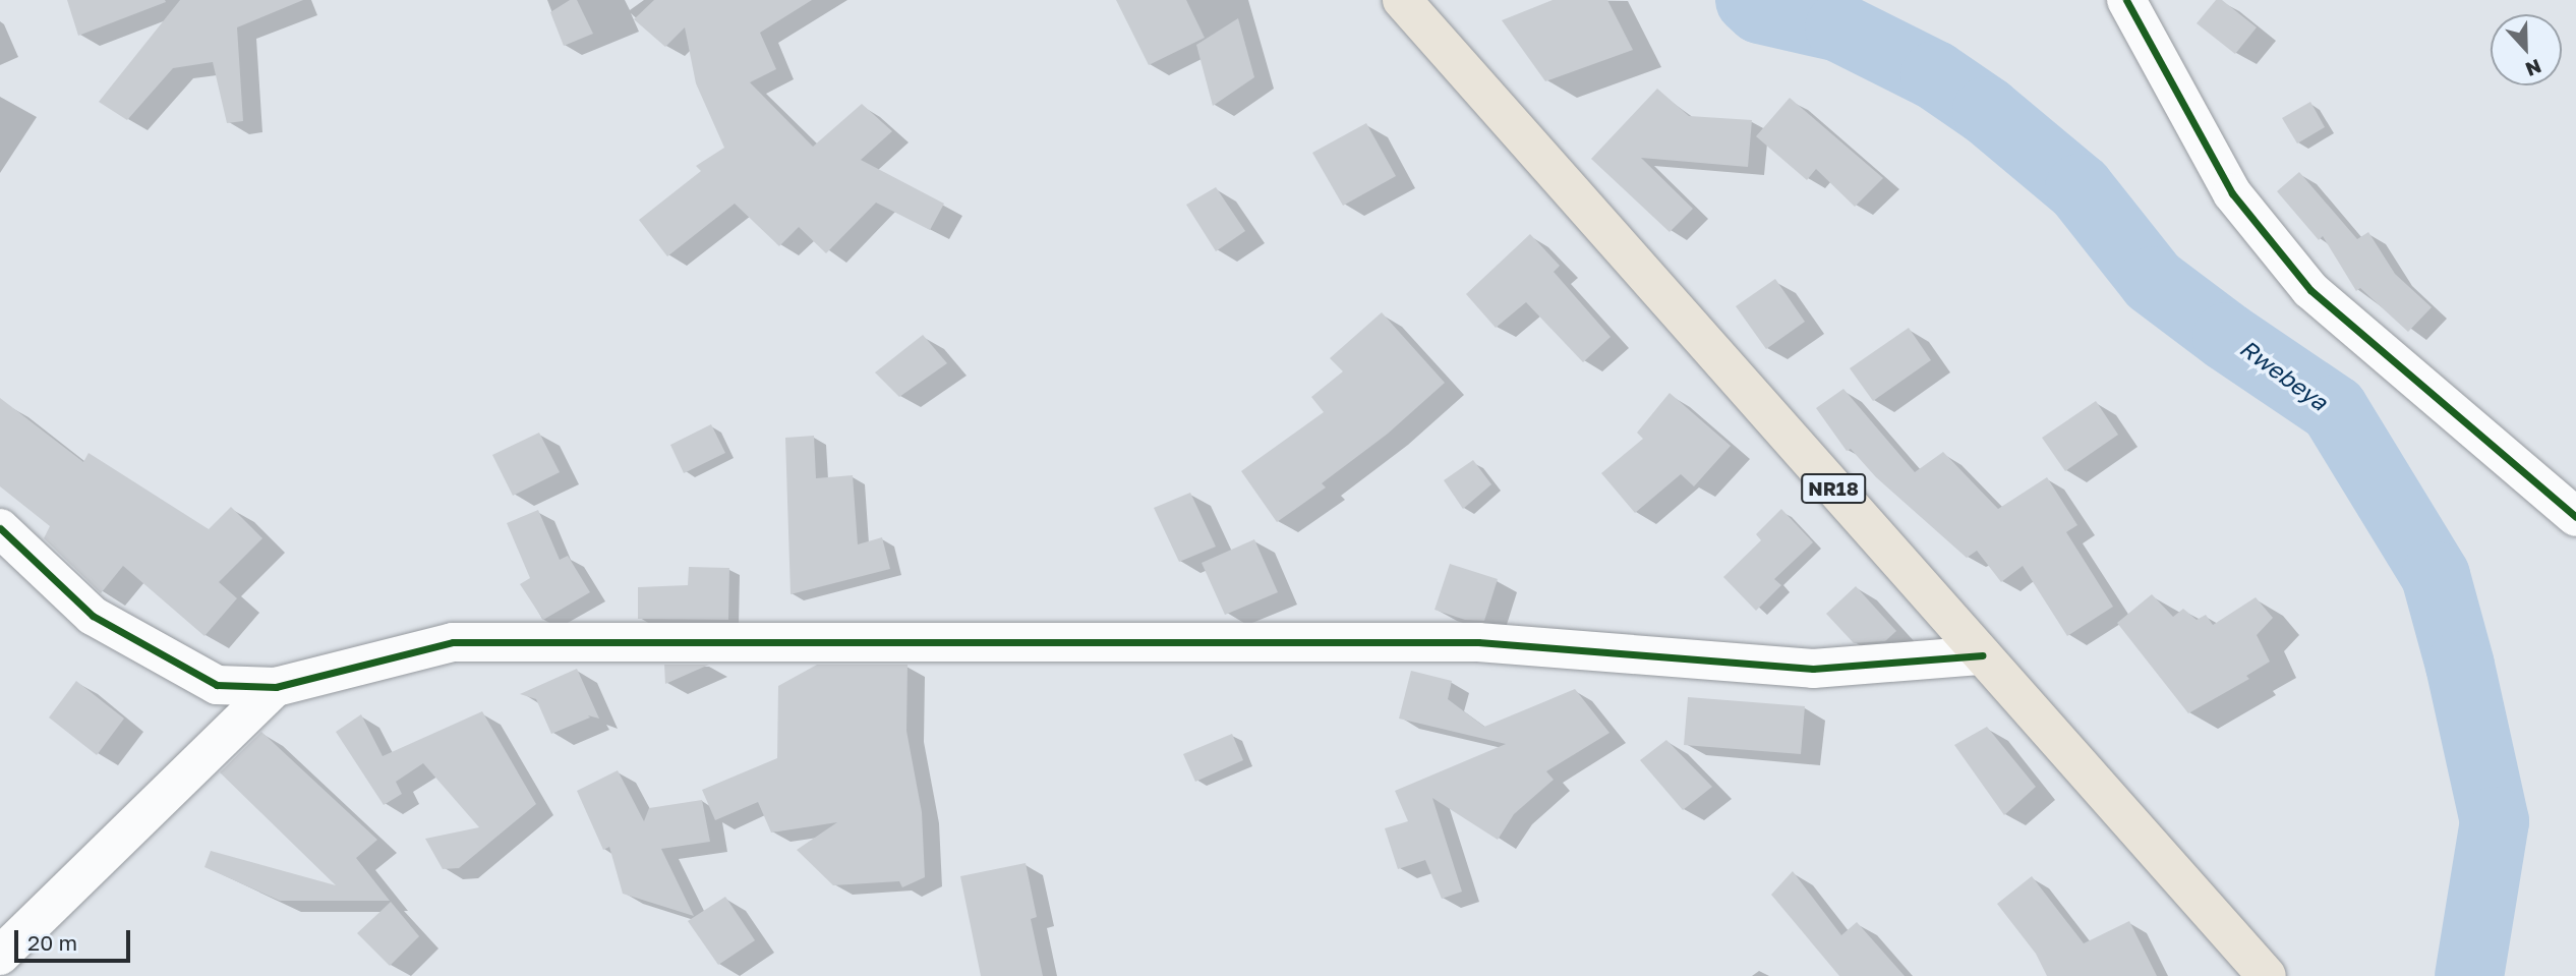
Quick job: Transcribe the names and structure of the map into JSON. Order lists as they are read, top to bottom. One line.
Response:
{"streets":{"main road":["NR18"]},"water":["Rwebeya"],"scale_bar":"20 m","north":"bottom"}
